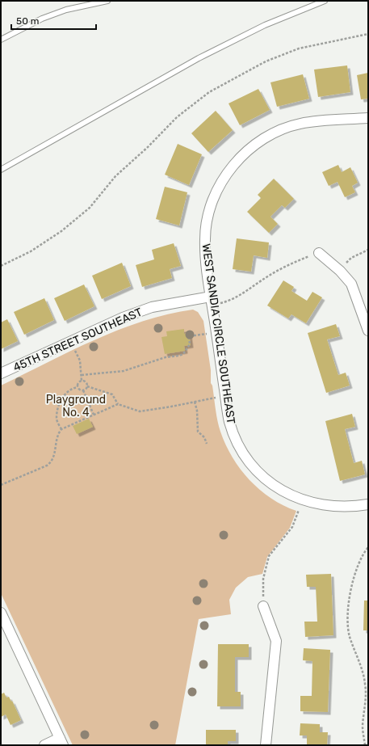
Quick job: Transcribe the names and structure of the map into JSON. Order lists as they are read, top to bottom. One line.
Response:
{"streets":{"street":["WEST SANDIA CIRCLE SOUTHEAST","45TH STREET SOUTHEAST"]},"crossings":[["WEST SANDIA CIRCLE SOUTHEAST","45TH STREET SOUTHEAST"]],"parks":["Playground No. 4"],"scale_bar":"50 m"}
